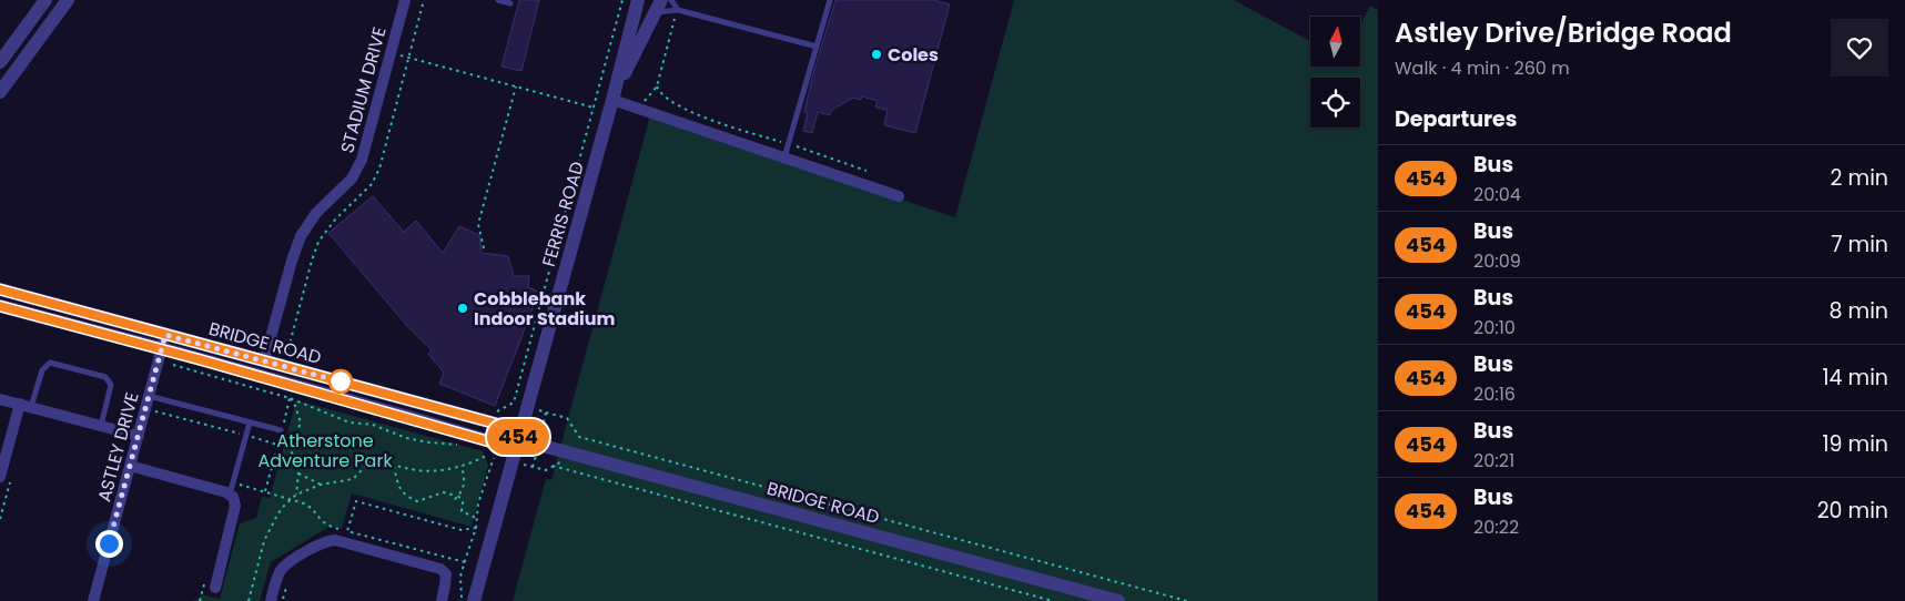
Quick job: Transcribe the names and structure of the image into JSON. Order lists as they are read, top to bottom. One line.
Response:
{"streets":{"street":["STADIUM DRIVE","FERRIS ROAD","BRIDGE ROAD","ASTLEY DRIVE"]},"crossings":[["STADIUM DRIVE","BRIDGE ROAD"],["FERRIS ROAD","BRIDGE ROAD"],["BRIDGE ROAD","ASTLEY DRIVE"]],"parks":["Atherstone Adventure Park"],"places":["Coles","Cobblebank Indoor Stadium"],"lines":["bus line 454"],"north":"top","page":{"on_map":"454","heading":[["Astley Drive/Bridge Road","Walk · 4 min · 260 m"],"Departures"],"list":[{"mark":"454","name":"Bus","note":"20:04","value":"2 min"},{"mark":"454","name":"Bus","note":"20:09","value":"7 min"},{"mark":"454","name":"Bus","note":"20:10","value":"8 min"},{"mark":"454","name":"Bus","note":"20:16","value":"14 min"},{"mark":"454","name":"Bus","note":"20:21","value":"19 min"},{"mark":"454","name":"Bus","note":"20:22","value":"20 min"}]}}
